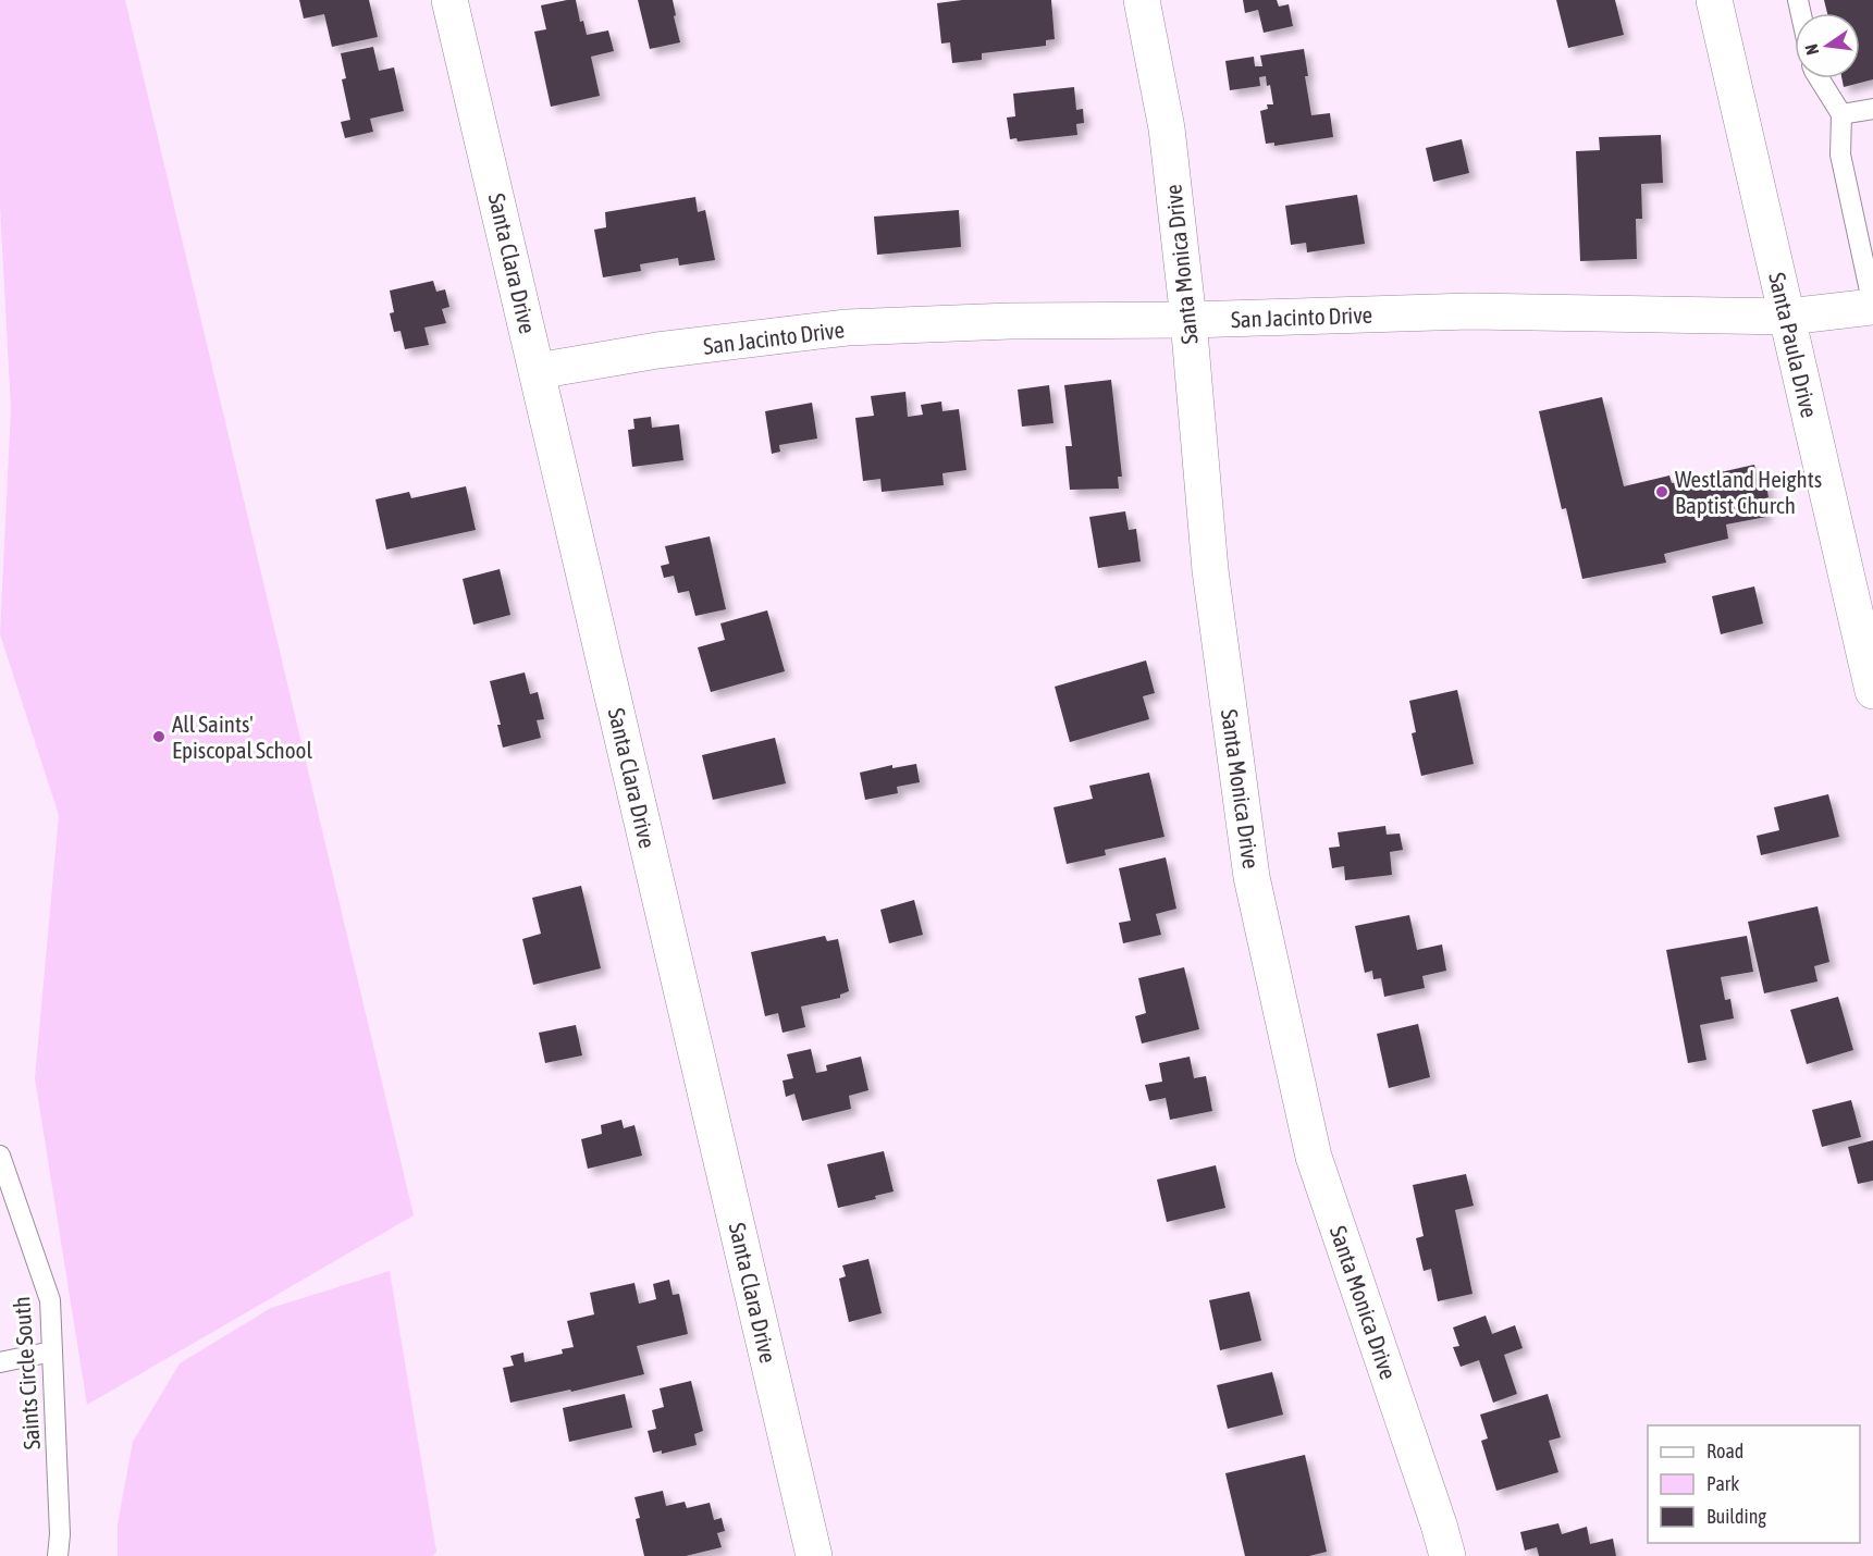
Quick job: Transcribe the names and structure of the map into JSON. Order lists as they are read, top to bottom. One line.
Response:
{"streets":{"street":["Santa Clara Drive","Santa Monica Drive","San Jacinto Drive","Santa Paula Drive"],"lane":["Saints Circle South"]},"crossings":[["Santa Clara Drive","San Jacinto Drive"],["Santa Monica Drive","San Jacinto Drive"],["San Jacinto Drive","Santa Paula Drive"]],"places":["Westland Heights Baptist Church","All Saints' Episcopal School"],"legend":["Road","Park","Building"],"north":"left"}
